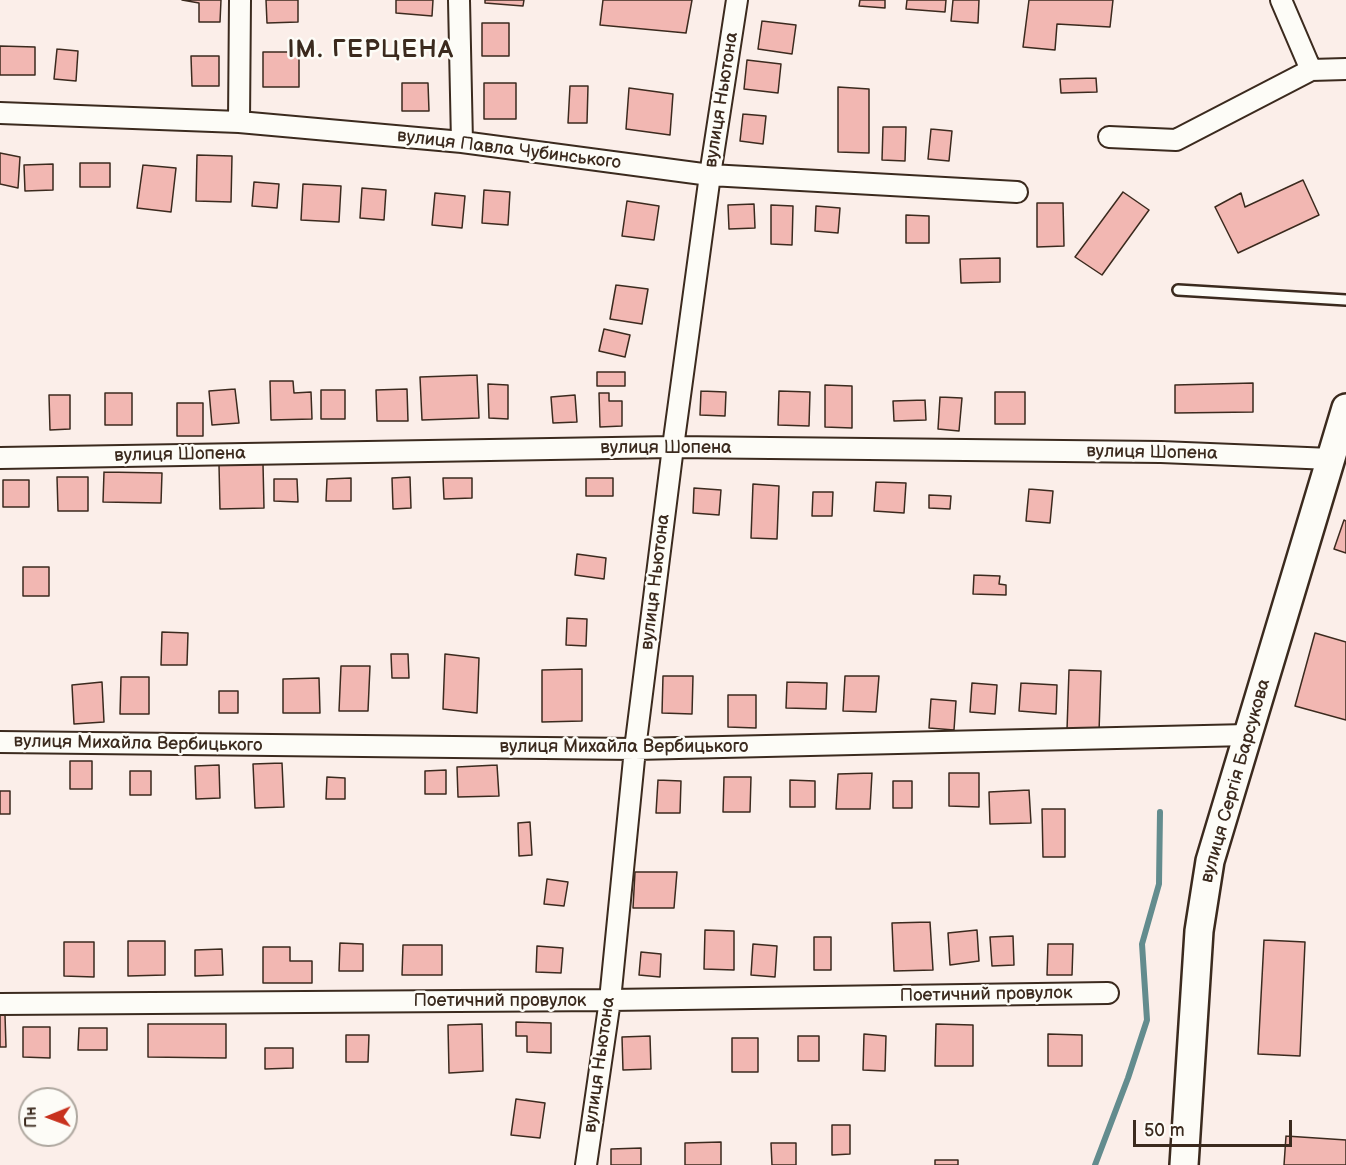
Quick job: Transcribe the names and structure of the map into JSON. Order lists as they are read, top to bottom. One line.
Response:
{"streets":{"main road":["вулиця Сергія Барсукова"],"street":["вулиця Ньютона","вулиця Павла Чубинського","вулиця Шопена","вулиця Михайла Вербицького","Поетичний провулок"]},"crossings":[["вулиця Ньютона","вулиця Павла Чубинського"],["вулиця Ньютона","вулиця Шопена"],["вулиця Ньютона","вулиця Михайла Вербицького"],["вулиця Ньютона","Поетичний провулок"],["вулиця Шопена","вулиця Сергія Барсукова"],["вулиця Михайла Вербицького","вулиця Сергія Барсукова"]],"districts":["ІМ. ГЕРЦЕНА"],"scale_bar":"50 m","north":"left"}
